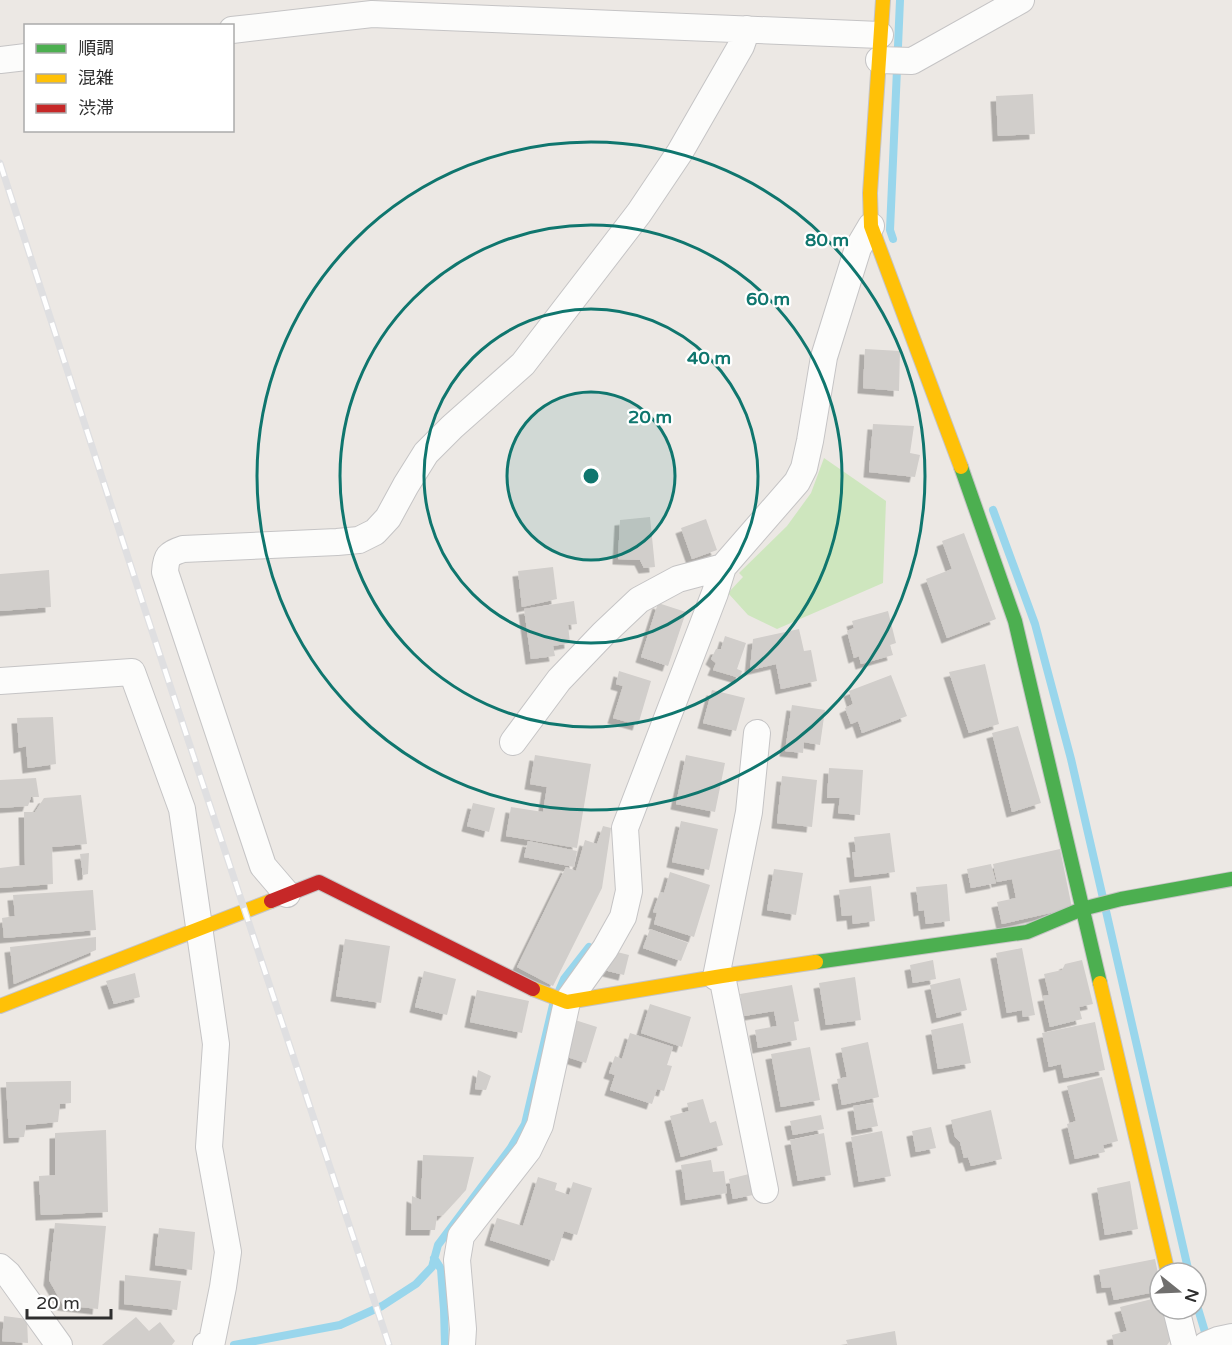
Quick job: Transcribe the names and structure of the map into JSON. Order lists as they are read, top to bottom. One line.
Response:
{"legend":["順調","混雑","渋滞"],"scale_bar":"20 m","north":"right","rings":["80 m","60 m","40 m","20 m"]}
